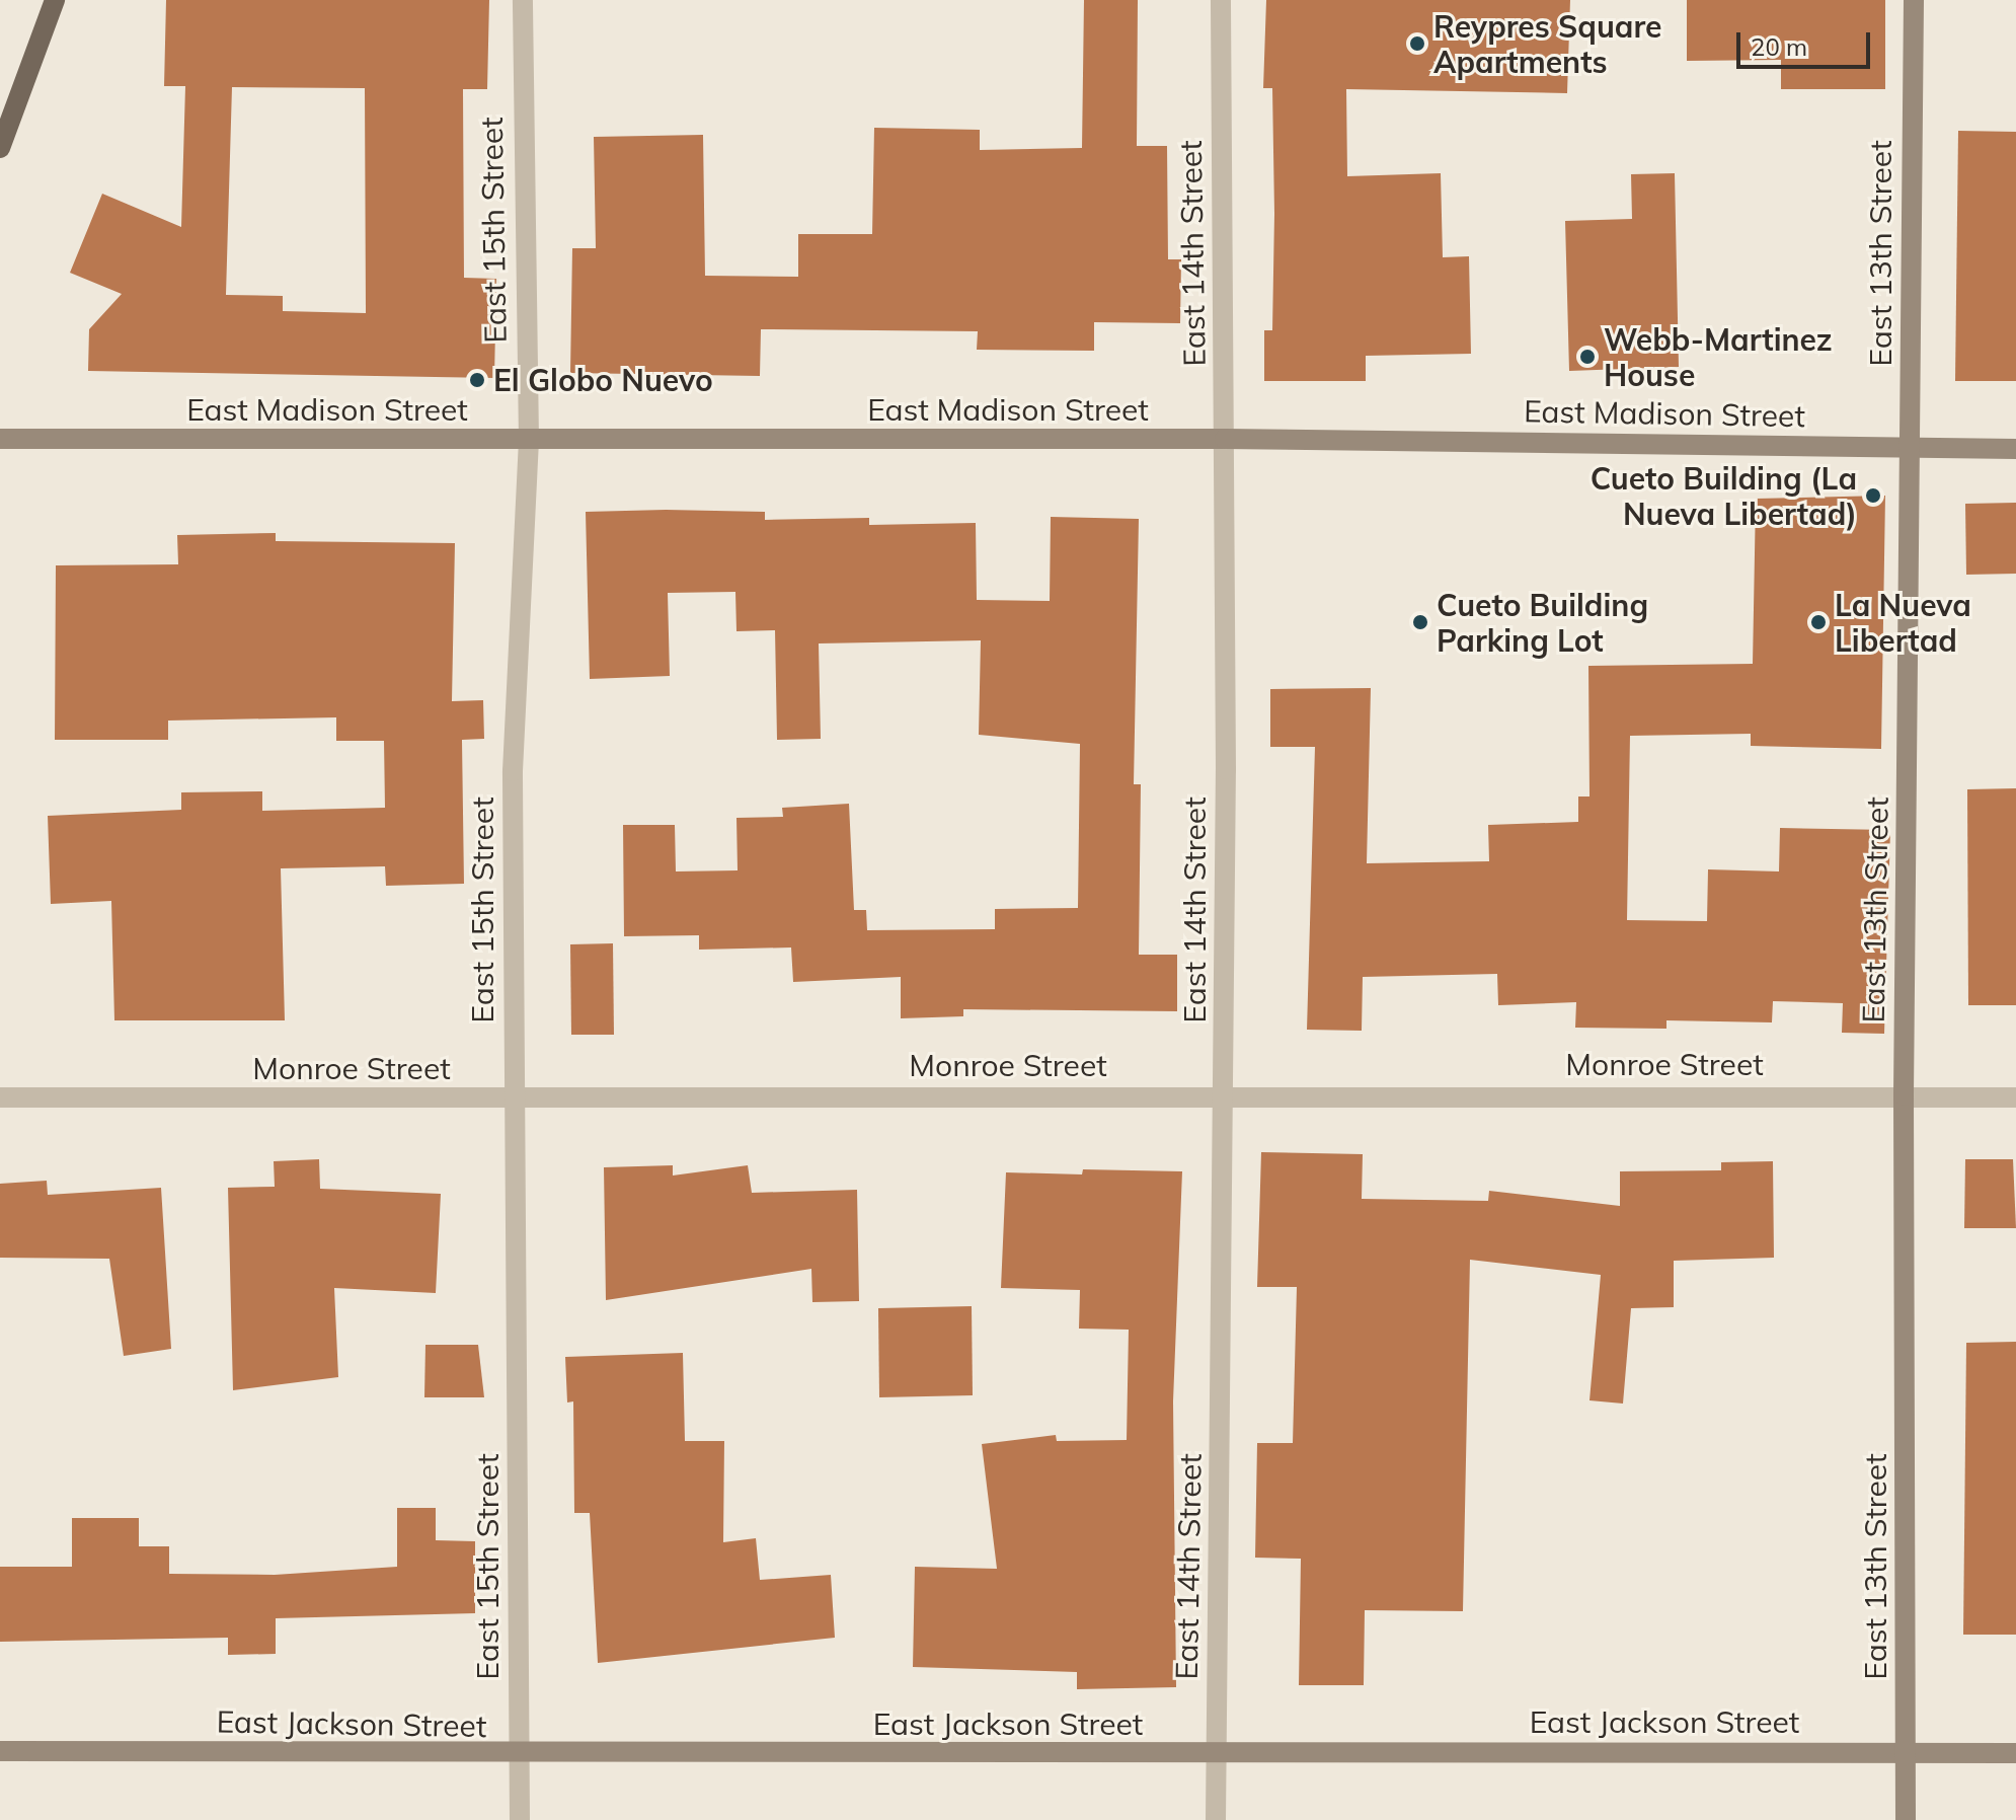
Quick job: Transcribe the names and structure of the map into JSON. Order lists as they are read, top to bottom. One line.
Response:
{"streets":{"main road":["East 13th Street","East Madison Street","East Jackson Street"],"street":["East 15th Street","East 14th Street","Monroe Street"]},"crossings":[["East 15th Street","East Madison Street"],["East 15th Street","Monroe Street"],["East 15th Street","East Jackson Street"],["East 14th Street","East Madison Street"],["East 14th Street","Monroe Street"],["East 14th Street","East Jackson Street"],["East 13th Street","East Madison Street"],["East 13th Street","Monroe Street"],["East 13th Street","East Jackson Street"]],"places":["Reypres Square Apartments","Webb-Martinez House","El Globo Nuevo","Cueto Building (La Nueva Libertad)","Cueto Building Parking Lot","La Nueva Libertad"],"scale_bar":"20 m"}
